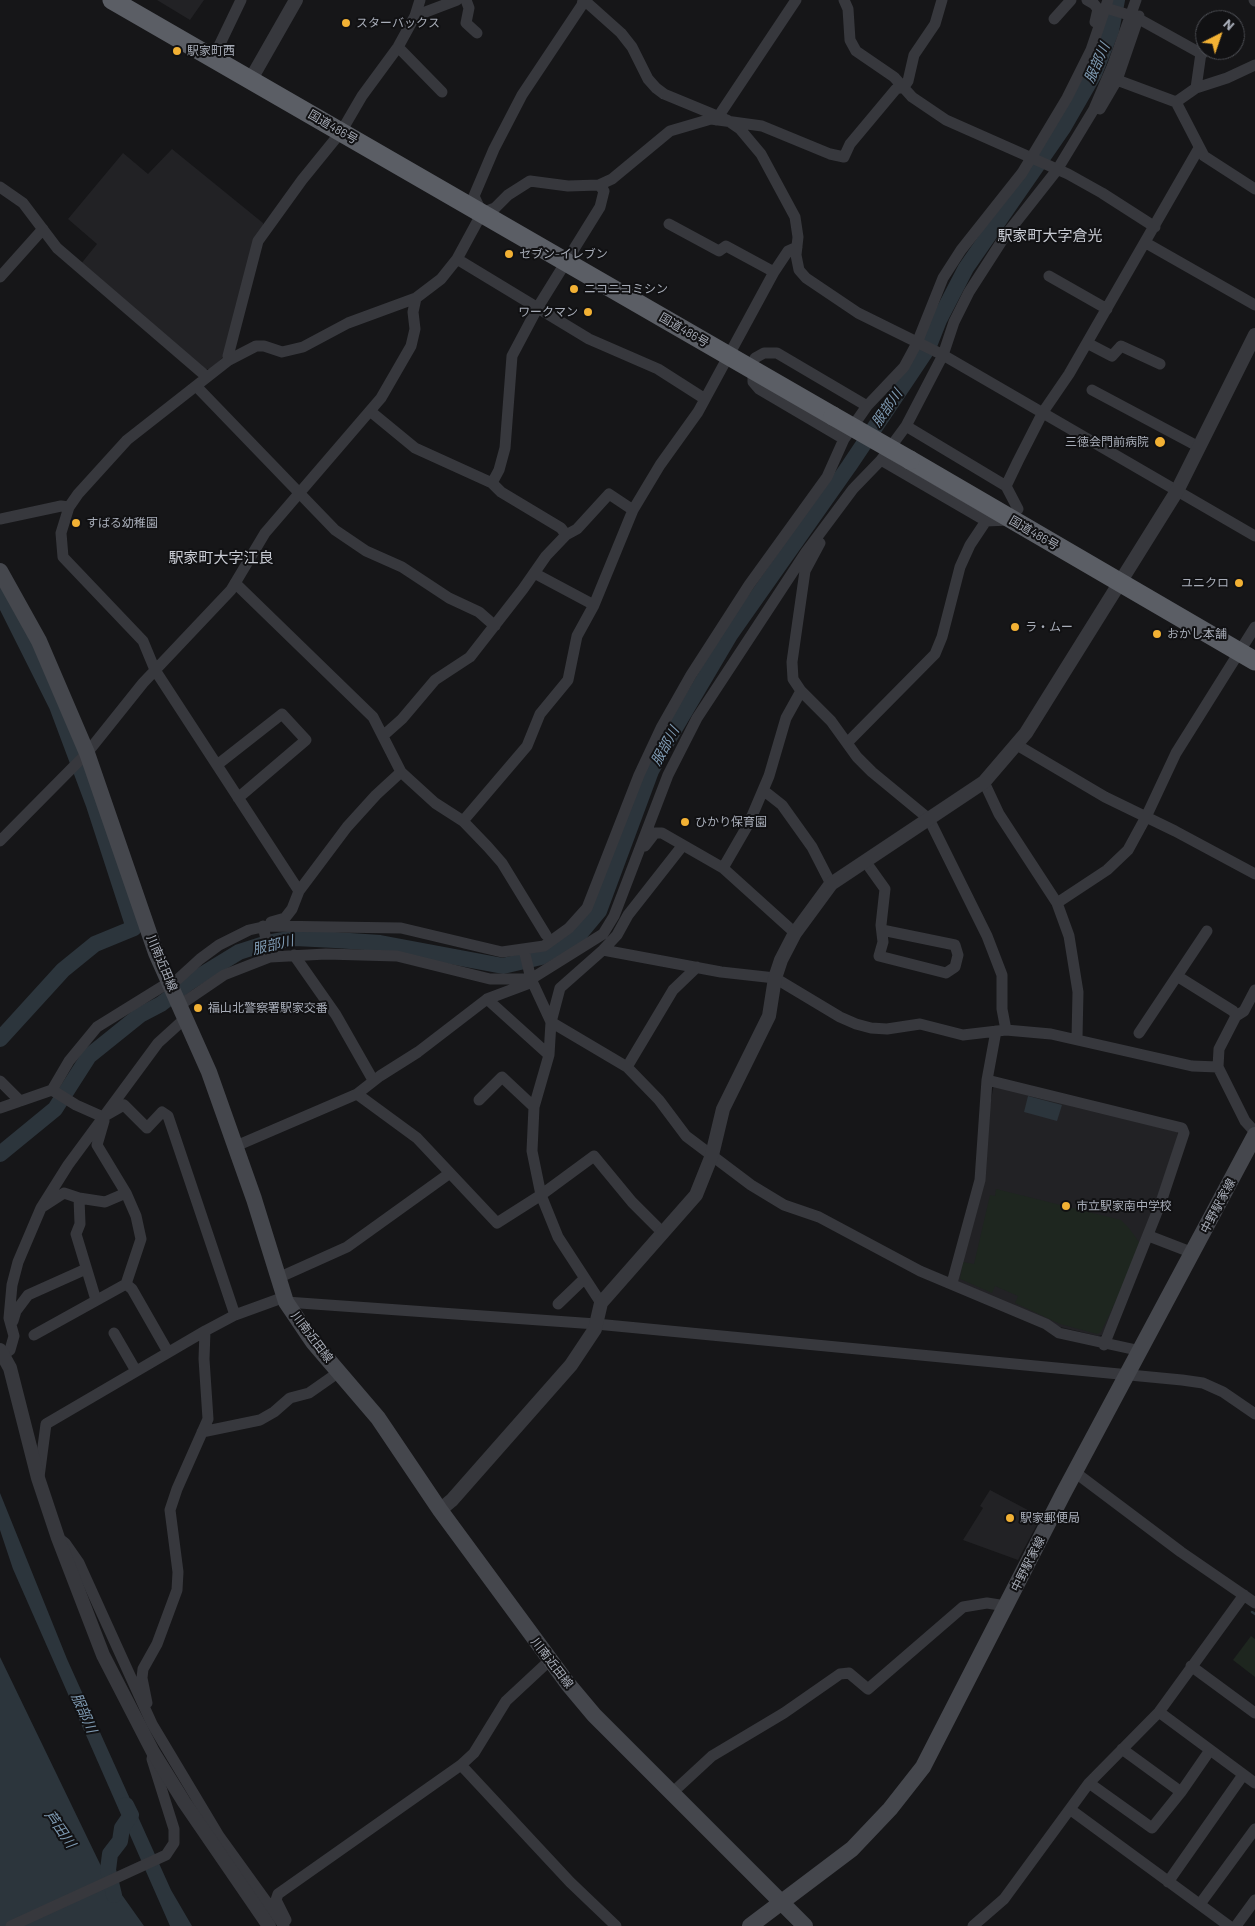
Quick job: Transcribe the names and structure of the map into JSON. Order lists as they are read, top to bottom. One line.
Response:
{"streets":{"highway":["国道486号"],"main road":["川南近田線","中野駅家線"]},"crossings":[["川南近田線","中野駅家線"]],"districts":["駅家町大字倉光","駅家町大字江良"],"water":["服部川","芦田川"],"places":["スターバックス","駅家町西","セブン-イレブン","ニコニコミシン","ワークマン","三徳会門前病院","すばる幼稚園","ユニクロ","ラ・ムー","おかし本舗","ひかり保育園","福山北警察署駅家交番","市立駅家南中学校","駅家郵便局"],"north":"top right"}
